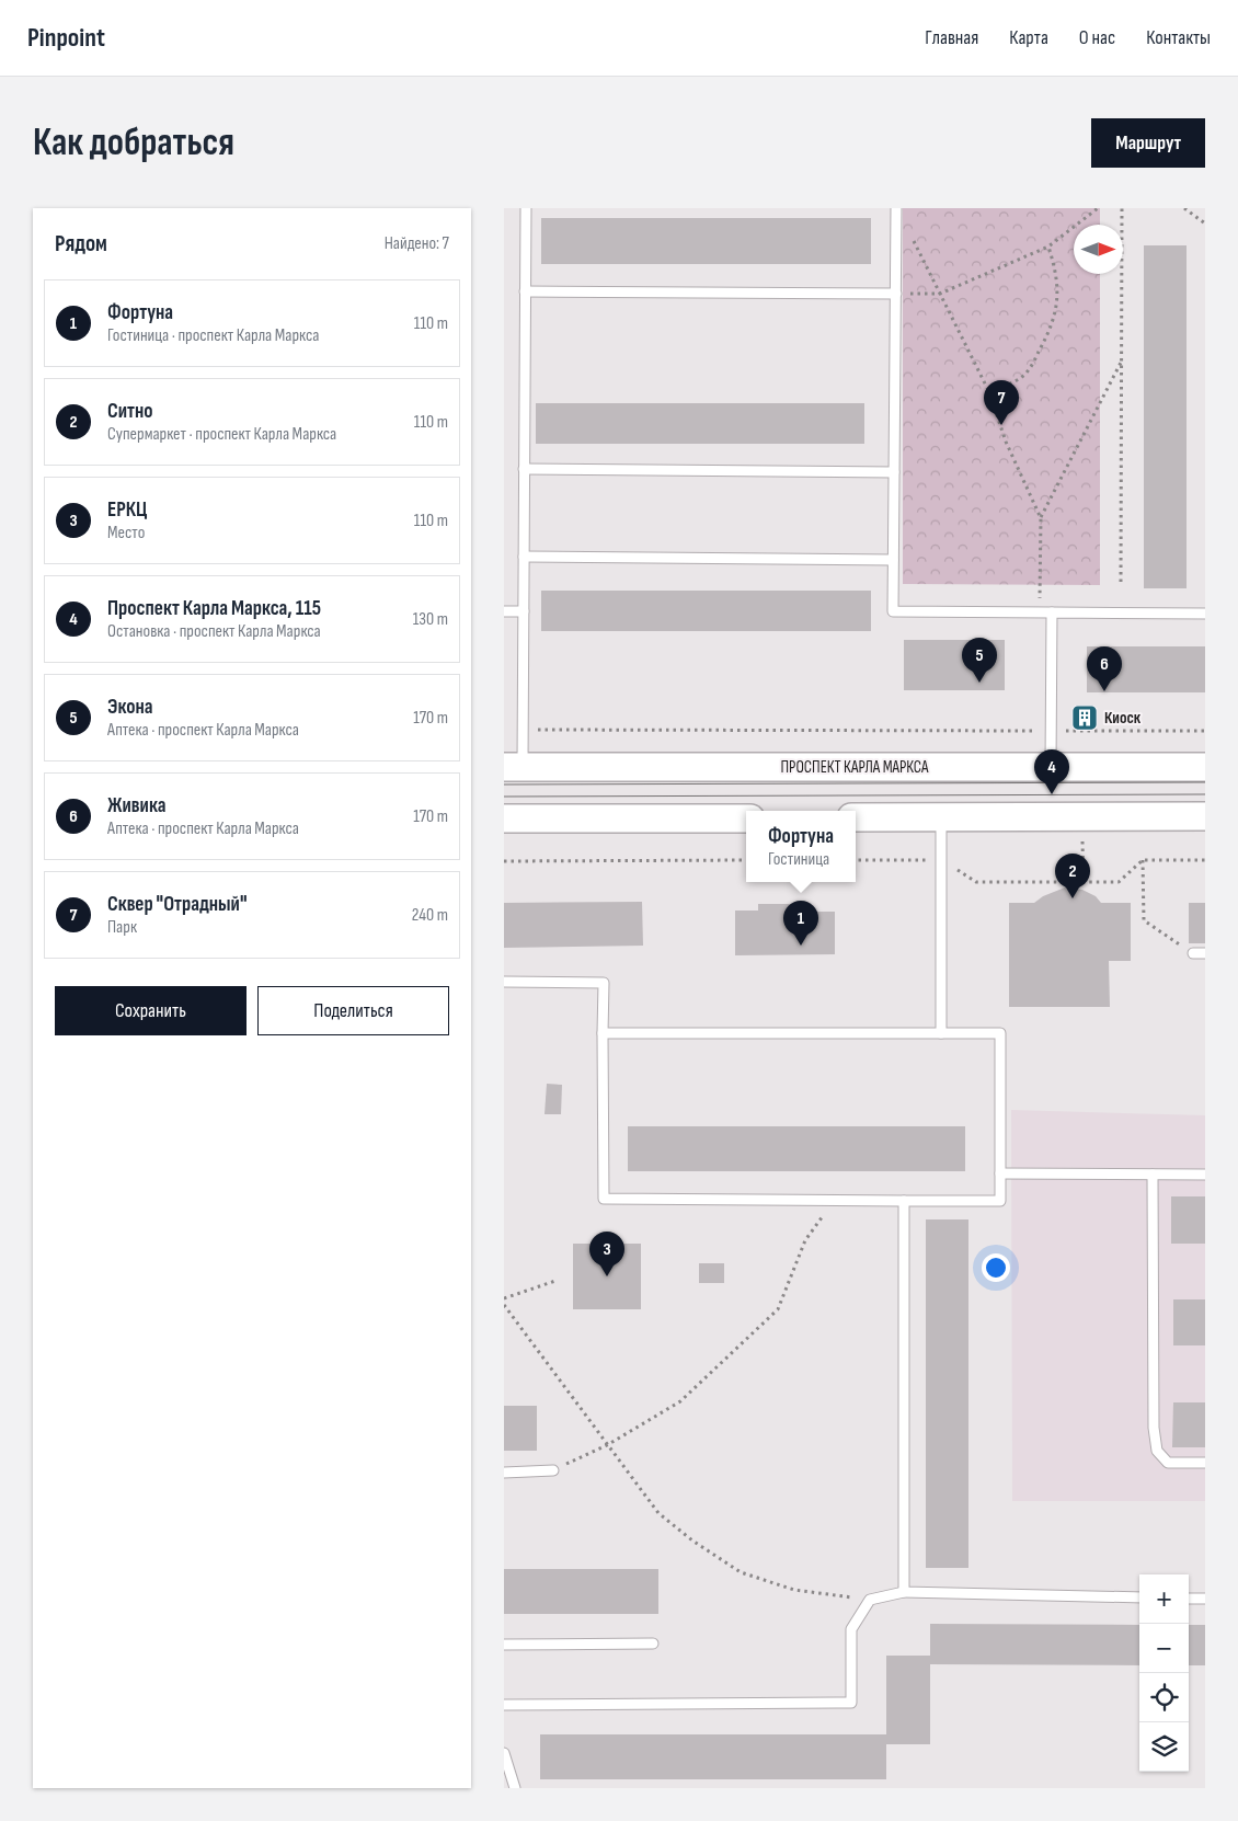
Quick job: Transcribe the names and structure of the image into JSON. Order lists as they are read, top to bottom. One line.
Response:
{"streets":{"main road":["ПРОСПЕКТ КАРЛА МАРКСА"]},"places":{"building":["Киоск"]},"north":"right","page":{"header":"Pinpoint","nav":["Главная","Карта","О нас","Контакты"],"buttons":["Маршрут",["Сохранить","Поделиться"]],"title":"Как добраться","heading":["Рядом","Найдено: 7"],"list":[{"mark":"1","name":"Фортуна","note":"Гостиница · проспект Карла Маркса","value":"110 m"},{"mark":"2","name":"Ситно","note":"Супермаркет · проспект Карла Маркса","value":"110 m"},{"mark":"3","name":"ЕРКЦ","note":"Место","value":"110 m"},{"mark":"4","name":"Проспект Карла Маркса, 115","note":"Остановка · проспект Карла Маркса","value":"130 m"},{"mark":"5","name":"Экона","note":"Аптека · проспект Карла Маркса","value":"170 m"},{"mark":"6","name":"Живика","note":"Аптека · проспект Карла Маркса","value":"170 m"},{"mark":"7","name":"Сквер \"Отрадный\"","note":"Парк","value":"240 m"}],"pins":["7","5","6","4","2","1","3"],"popup":["Фортуна","Гостиница"],"map_buttons":["+","−"]}}
